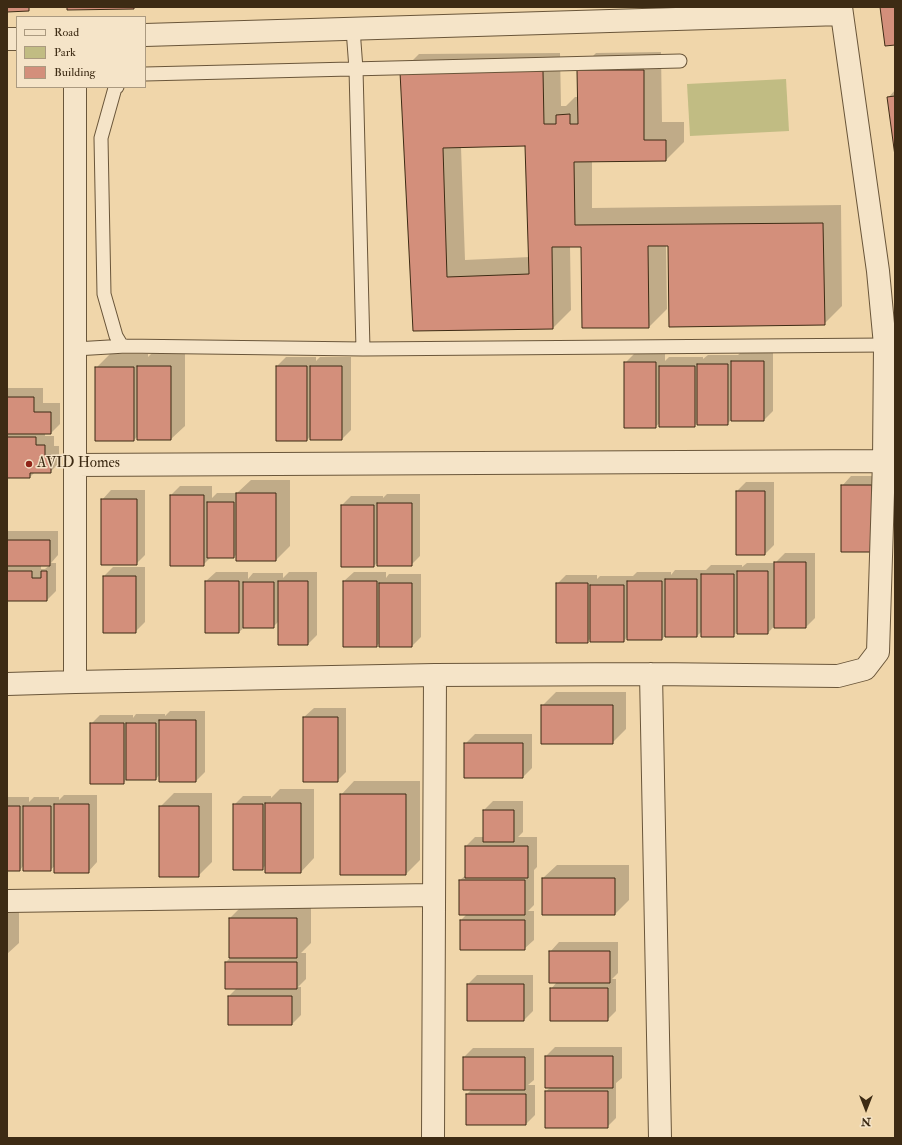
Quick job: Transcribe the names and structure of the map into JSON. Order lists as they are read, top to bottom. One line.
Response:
{"places":["AVID Homes"],"legend":["Road","Park","Building"],"north":"bottom"}
